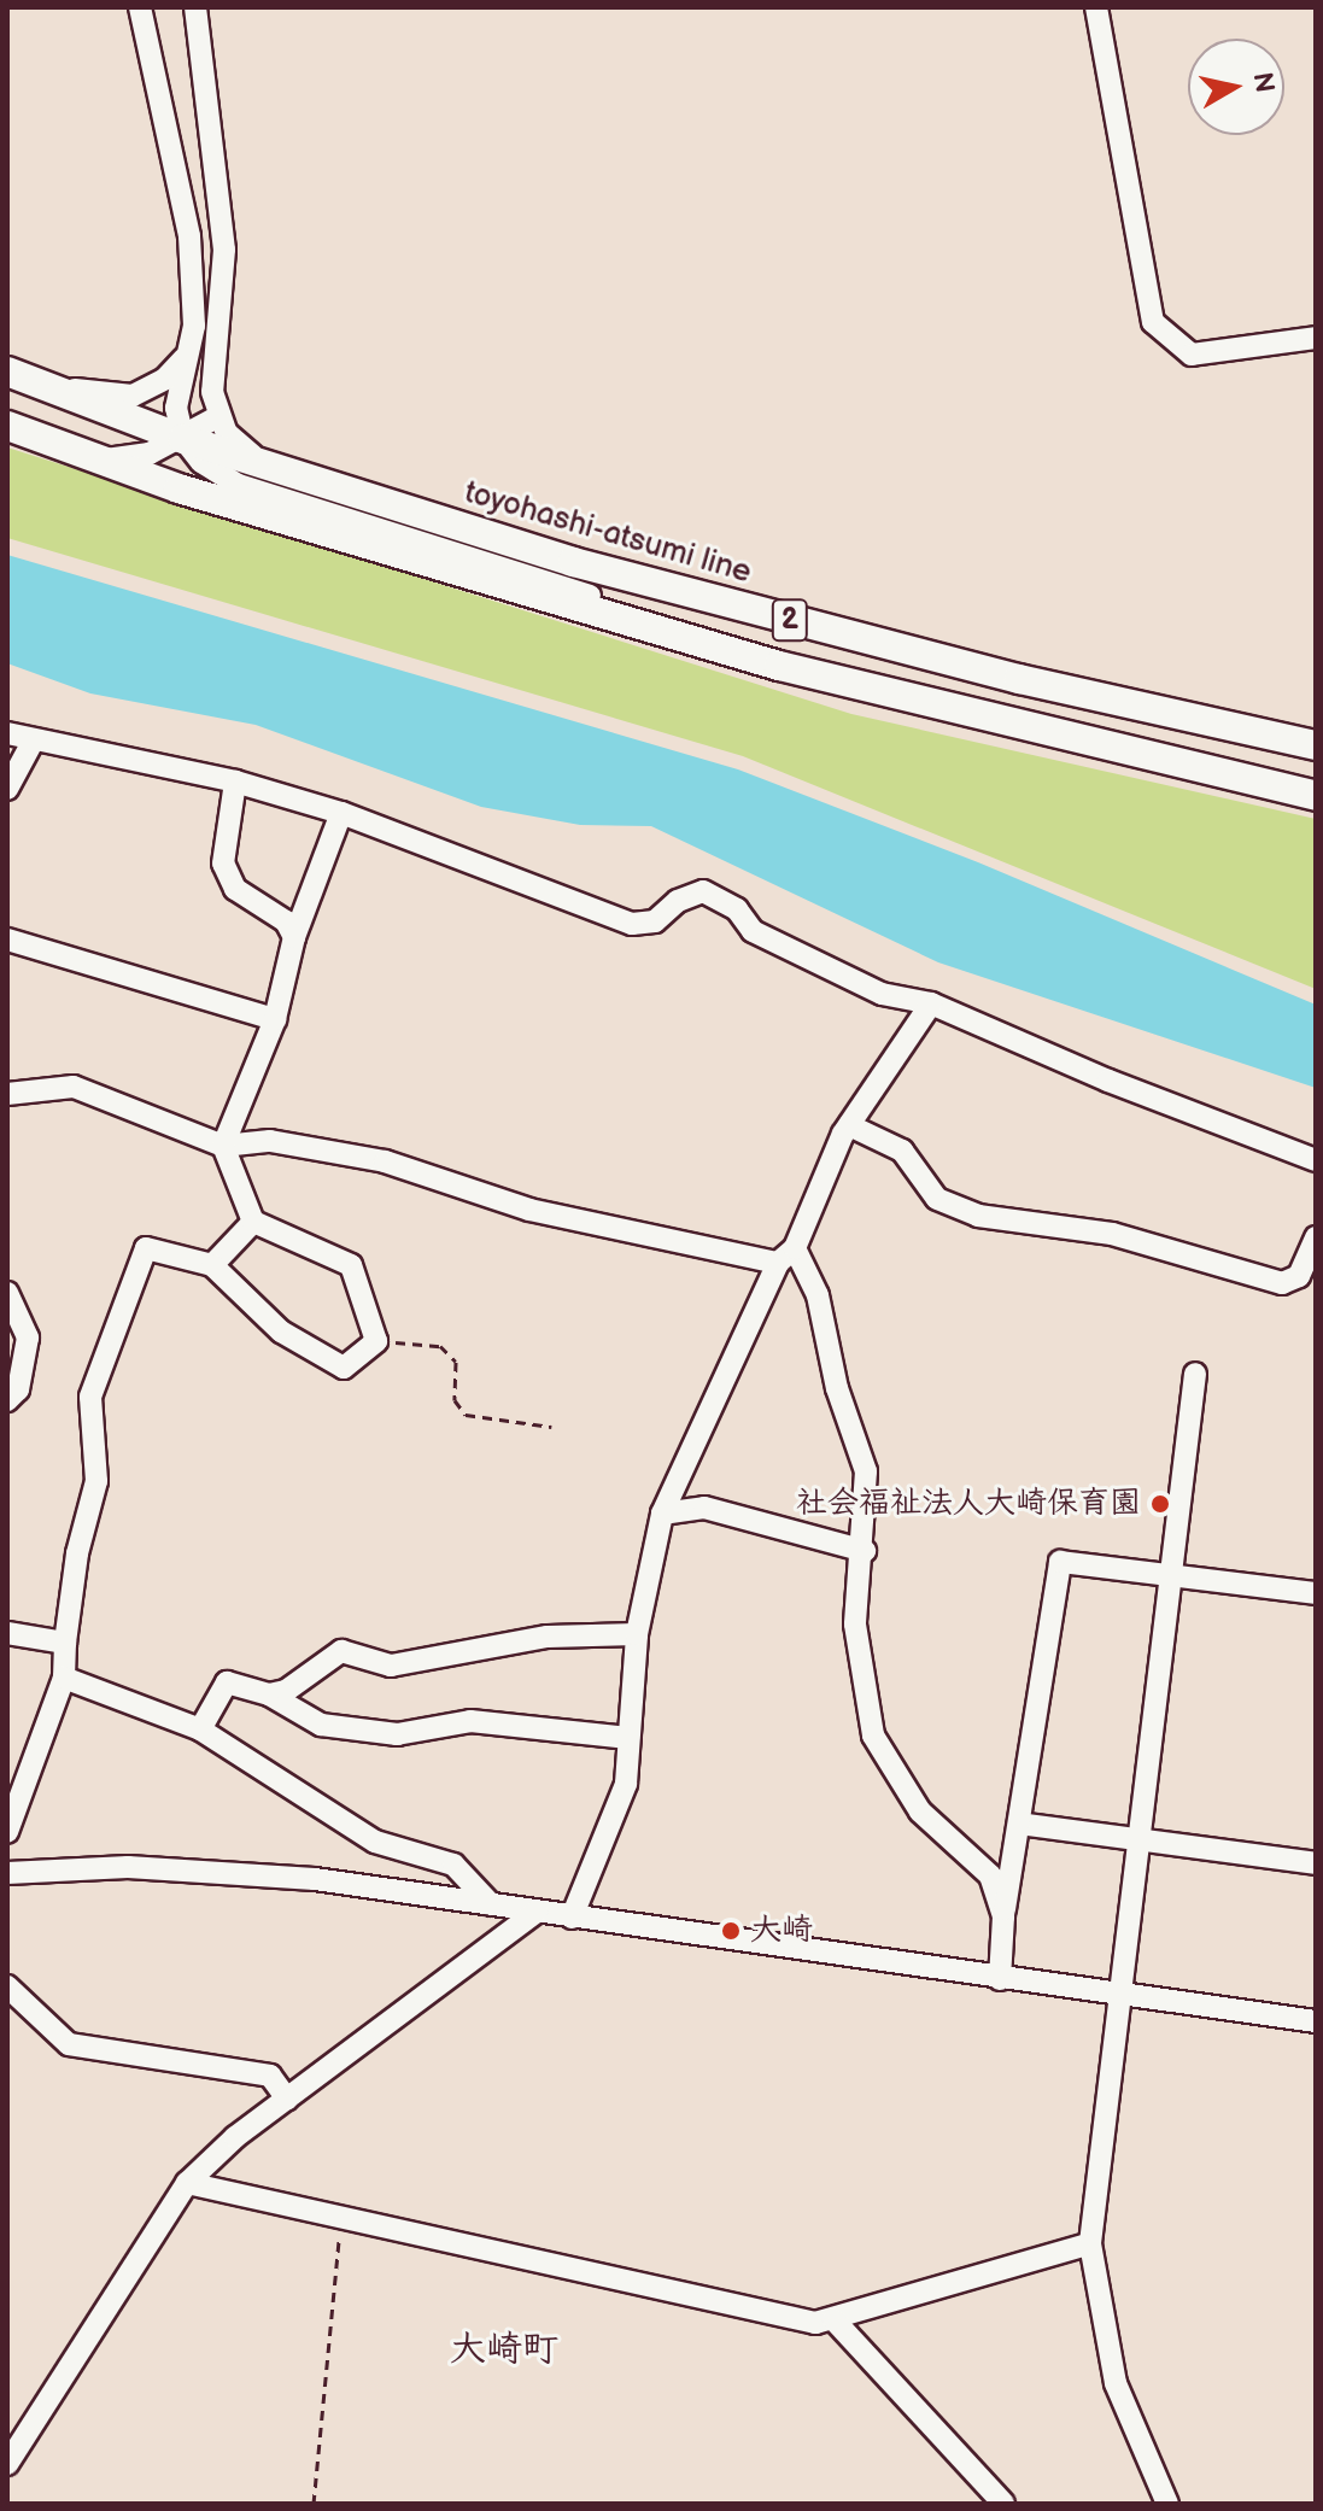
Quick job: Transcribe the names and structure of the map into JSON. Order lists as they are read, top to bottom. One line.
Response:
{"streets":{"main road":["toyohashi-atsumi line","2"]},"districts":["大崎町"],"places":["社会福祉法人大崎保育園","大崎"],"north":"right"}
